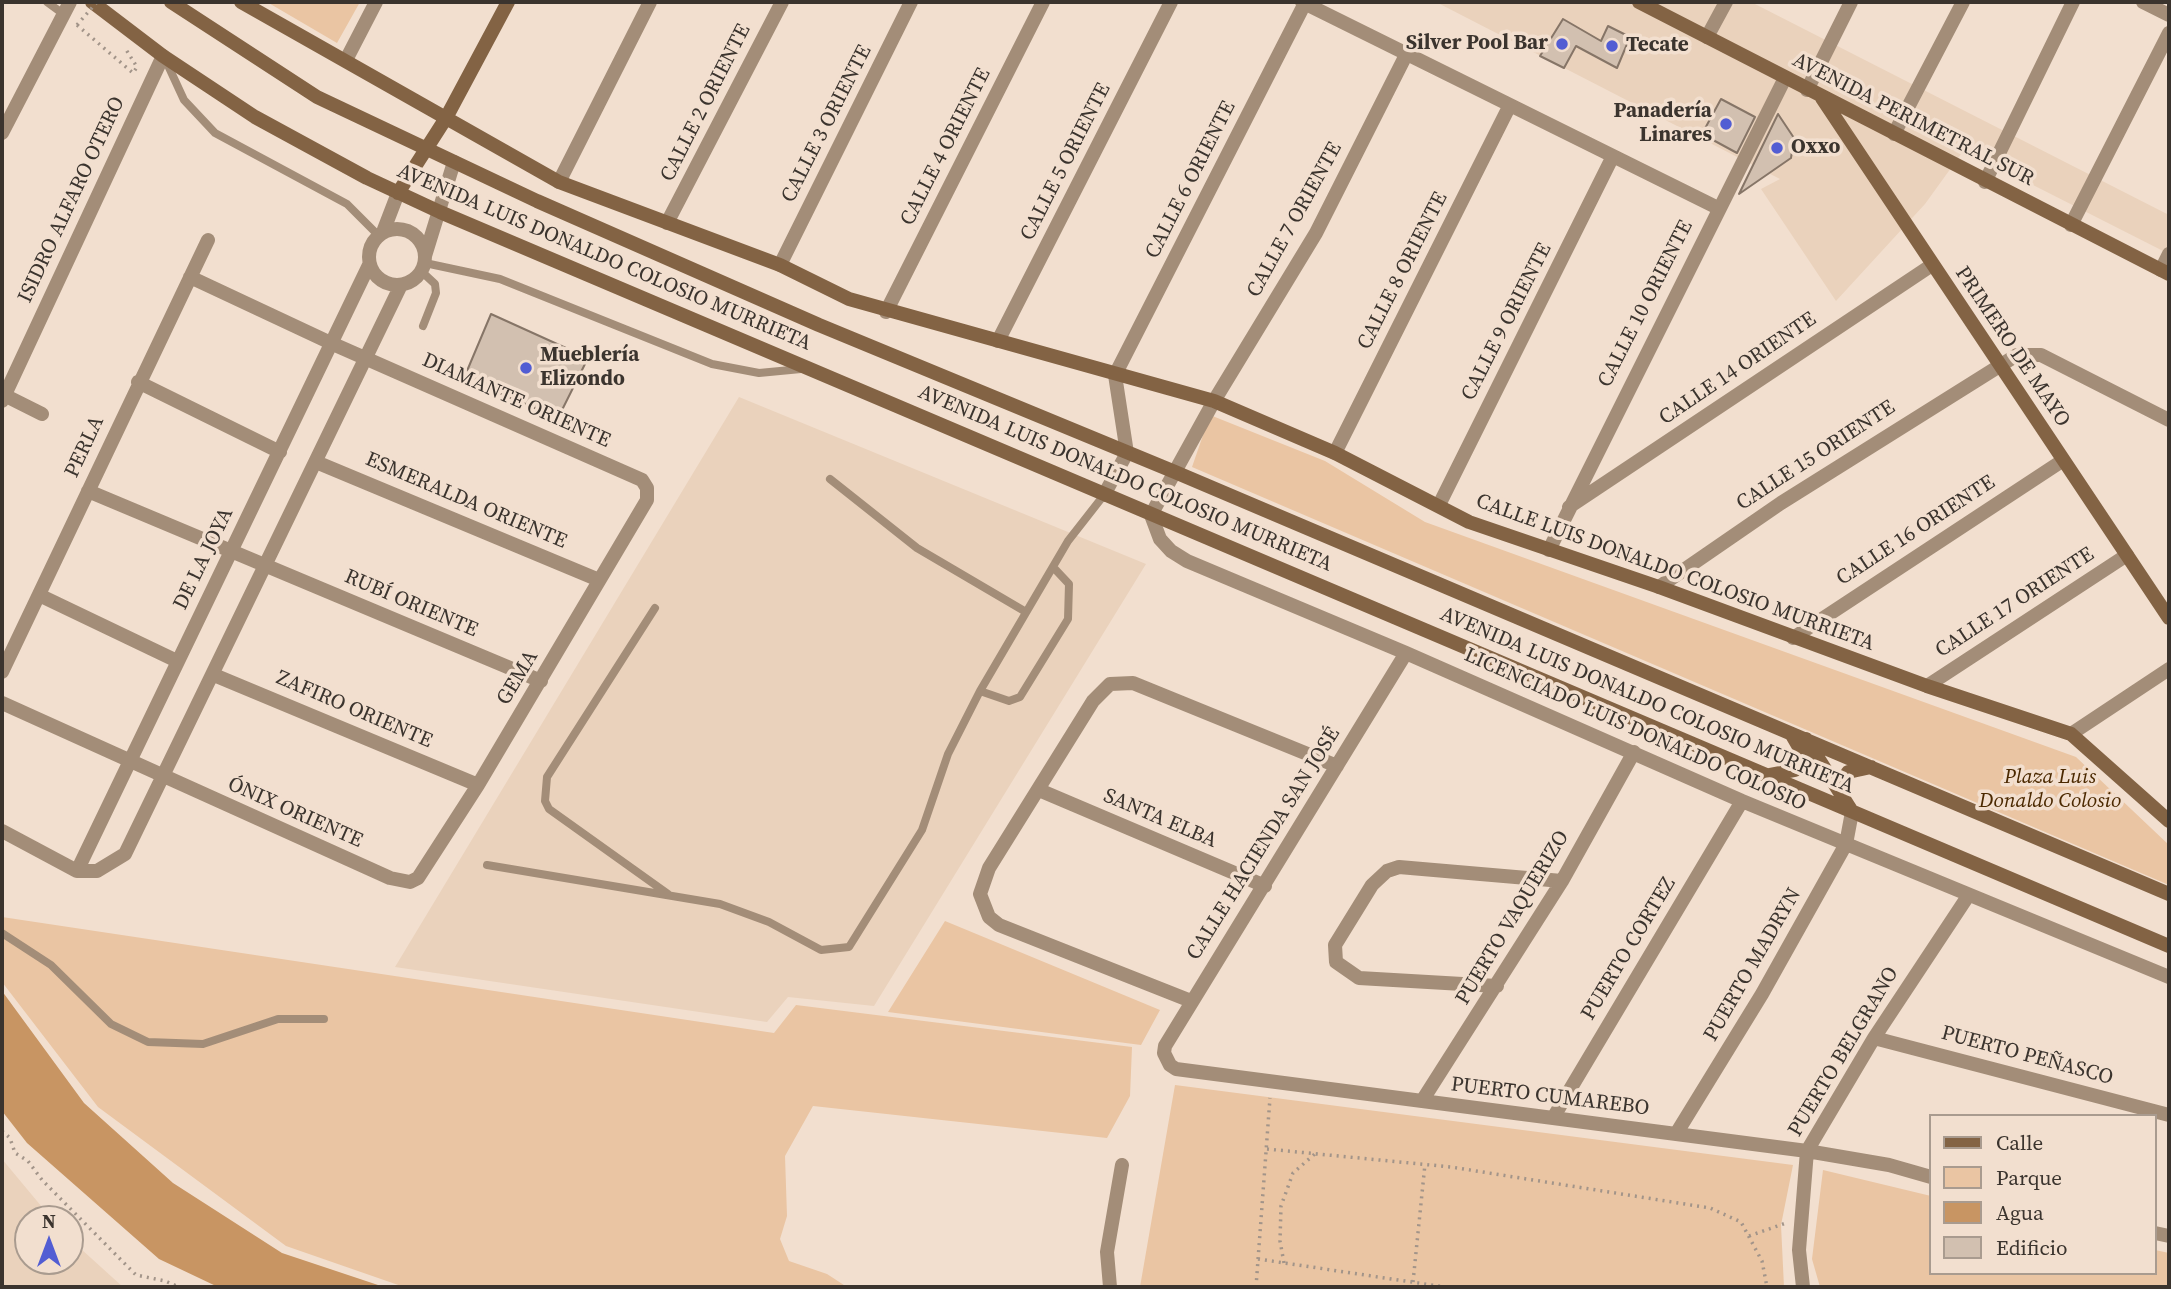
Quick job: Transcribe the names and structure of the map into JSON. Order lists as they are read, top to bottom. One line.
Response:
{"streets":{"main road":["AVENIDA PERIMETRAL SUR","AVENIDA LUIS DONALDO COLOSIO MURRIETA","PRIMERO DE MAYO","CALLE LUIS DONALDO COLOSIO MURRIETA"],"street":["CALLE 2 ORIENTE","CALLE 3 ORIENTE","CALLE 4 ORIENTE","CALLE 5 ORIENTE","CALLE 6 ORIENTE","ISIDRO ALFARO OTERO","CALLE 7 ORIENTE","CALLE 8 ORIENTE","CALLE 10 ORIENTE","CALLE 9 ORIENTE","CALLE 14 ORIENTE","DIAMANTE ORIENTE","PERLA","CALLE 15 ORIENTE","ESMERALDA ORIENTE","CALLE 16 ORIENTE","DE LA JOYA","CALLE 17 ORIENTE","RUBÍ ORIENTE","GEMA","ZAFIRO ORIENTE","LICENCIADO LUIS DONALDO COLOSIO","ÓNIX ORIENTE","SANTA ELBA","CALLE HACIENDA SAN JOSÉ","PUERTO VAQUERIZO","PUERTO CORTEZ","PUERTO MADRYN","PUERTO BELGRANO","PUERTO PEÑASCO","PUERTO CUMAREBO"]},"crossings":[["CALLE 2 ORIENTE","CALLE LUIS DONALDO COLOSIO MURRIETA"],["AVENIDA PERIMETRAL SUR","CALLE 10 ORIENTE"],["AVENIDA PERIMETRAL SUR","PRIMERO DE MAYO"],["CALLE 3 ORIENTE","CALLE LUIS DONALDO COLOSIO MURRIETA"],["CALLE 4 ORIENTE","CALLE LUIS DONALDO COLOSIO MURRIETA"],["CALLE 5 ORIENTE","CALLE LUIS DONALDO COLOSIO MURRIETA"],["CALLE 6 ORIENTE","CALLE LUIS DONALDO COLOSIO MURRIETA"],["ISIDRO ALFARO OTERO","AVENIDA LUIS DONALDO COLOSIO MURRIETA"],["CALLE 7 ORIENTE","AVENIDA LUIS DONALDO COLOSIO MURRIETA"],["CALLE 7 ORIENTE","CALLE LUIS DONALDO COLOSIO MURRIETA"],["AVENIDA LUIS DONALDO COLOSIO MURRIETA","DE LA JOYA"],["AVENIDA LUIS DONALDO COLOSIO MURRIETA","LICENCIADO LUIS DONALDO COLOSIO"],["AVENIDA LUIS DONALDO COLOSIO MURRIETA","PUERTO MADRYN"],["CALLE 8 ORIENTE","CALLE LUIS DONALDO COLOSIO MURRIETA"],["CALLE 10 ORIENTE","CALLE 14 ORIENTE"],["CALLE 10 ORIENTE","CALLE LUIS DONALDO COLOSIO MURRIETA"],["CALLE 9 ORIENTE","CALLE LUIS DONALDO COLOSIO MURRIETA"],["PRIMERO DE MAYO","CALLE 14 ORIENTE"],["PRIMERO DE MAYO","CALLE 15 ORIENTE"],["PRIMERO DE MAYO","CALLE 16 ORIENTE"],["PRIMERO DE MAYO","CALLE 17 ORIENTE"],["DIAMANTE ORIENTE","PERLA"],["DIAMANTE ORIENTE","DE LA JOYA"],["DIAMANTE ORIENTE","GEMA"],["PERLA","RUBÍ ORIENTE"],["CALLE 15 ORIENTE","CALLE LUIS DONALDO COLOSIO MURRIETA"],["ESMERALDA ORIENTE","GEMA"],["CALLE 16 ORIENTE","CALLE LUIS DONALDO COLOSIO MURRIETA"],["DE LA JOYA","RUBÍ ORIENTE"],["DE LA JOYA","ÓNIX ORIENTE"],["CALLE LUIS DONALDO COLOSIO MURRIETA","CALLE 17 ORIENTE"],["RUBÍ ORIENTE","GEMA"],["GEMA","ZAFIRO ORIENTE"],["GEMA","ÓNIX ORIENTE"],["LICENCIADO LUIS DONALDO COLOSIO","CALLE HACIENDA SAN JOSÉ"],["LICENCIADO LUIS DONALDO COLOSIO","PUERTO VAQUERIZO"],["LICENCIADO LUIS DONALDO COLOSIO","PUERTO CORTEZ"],["LICENCIADO LUIS DONALDO COLOSIO","PUERTO MADRYN"],["LICENCIADO LUIS DONALDO COLOSIO","PUERTO BELGRANO"],["SANTA ELBA","CALLE HACIENDA SAN JOSÉ"],["CALLE HACIENDA SAN JOSÉ","PUERTO CUMAREBO"],["PUERTO VAQUERIZO","PUERTO CUMAREBO"],["PUERTO CORTEZ","PUERTO CUMAREBO"],["PUERTO MADRYN","PUERTO CUMAREBO"],["PUERTO BELGRANO","PUERTO PEÑASCO"],["PUERTO BELGRANO","PUERTO CUMAREBO"]],"parks":["Plaza Luis Donaldo Colosio"],"places":["Silver Pool Bar","Tecate","Panadería Linares","Oxxo","Mueblería Elizondo"],"legend":["Calle","Parque","Agua","Edificio"],"north":"top"}
